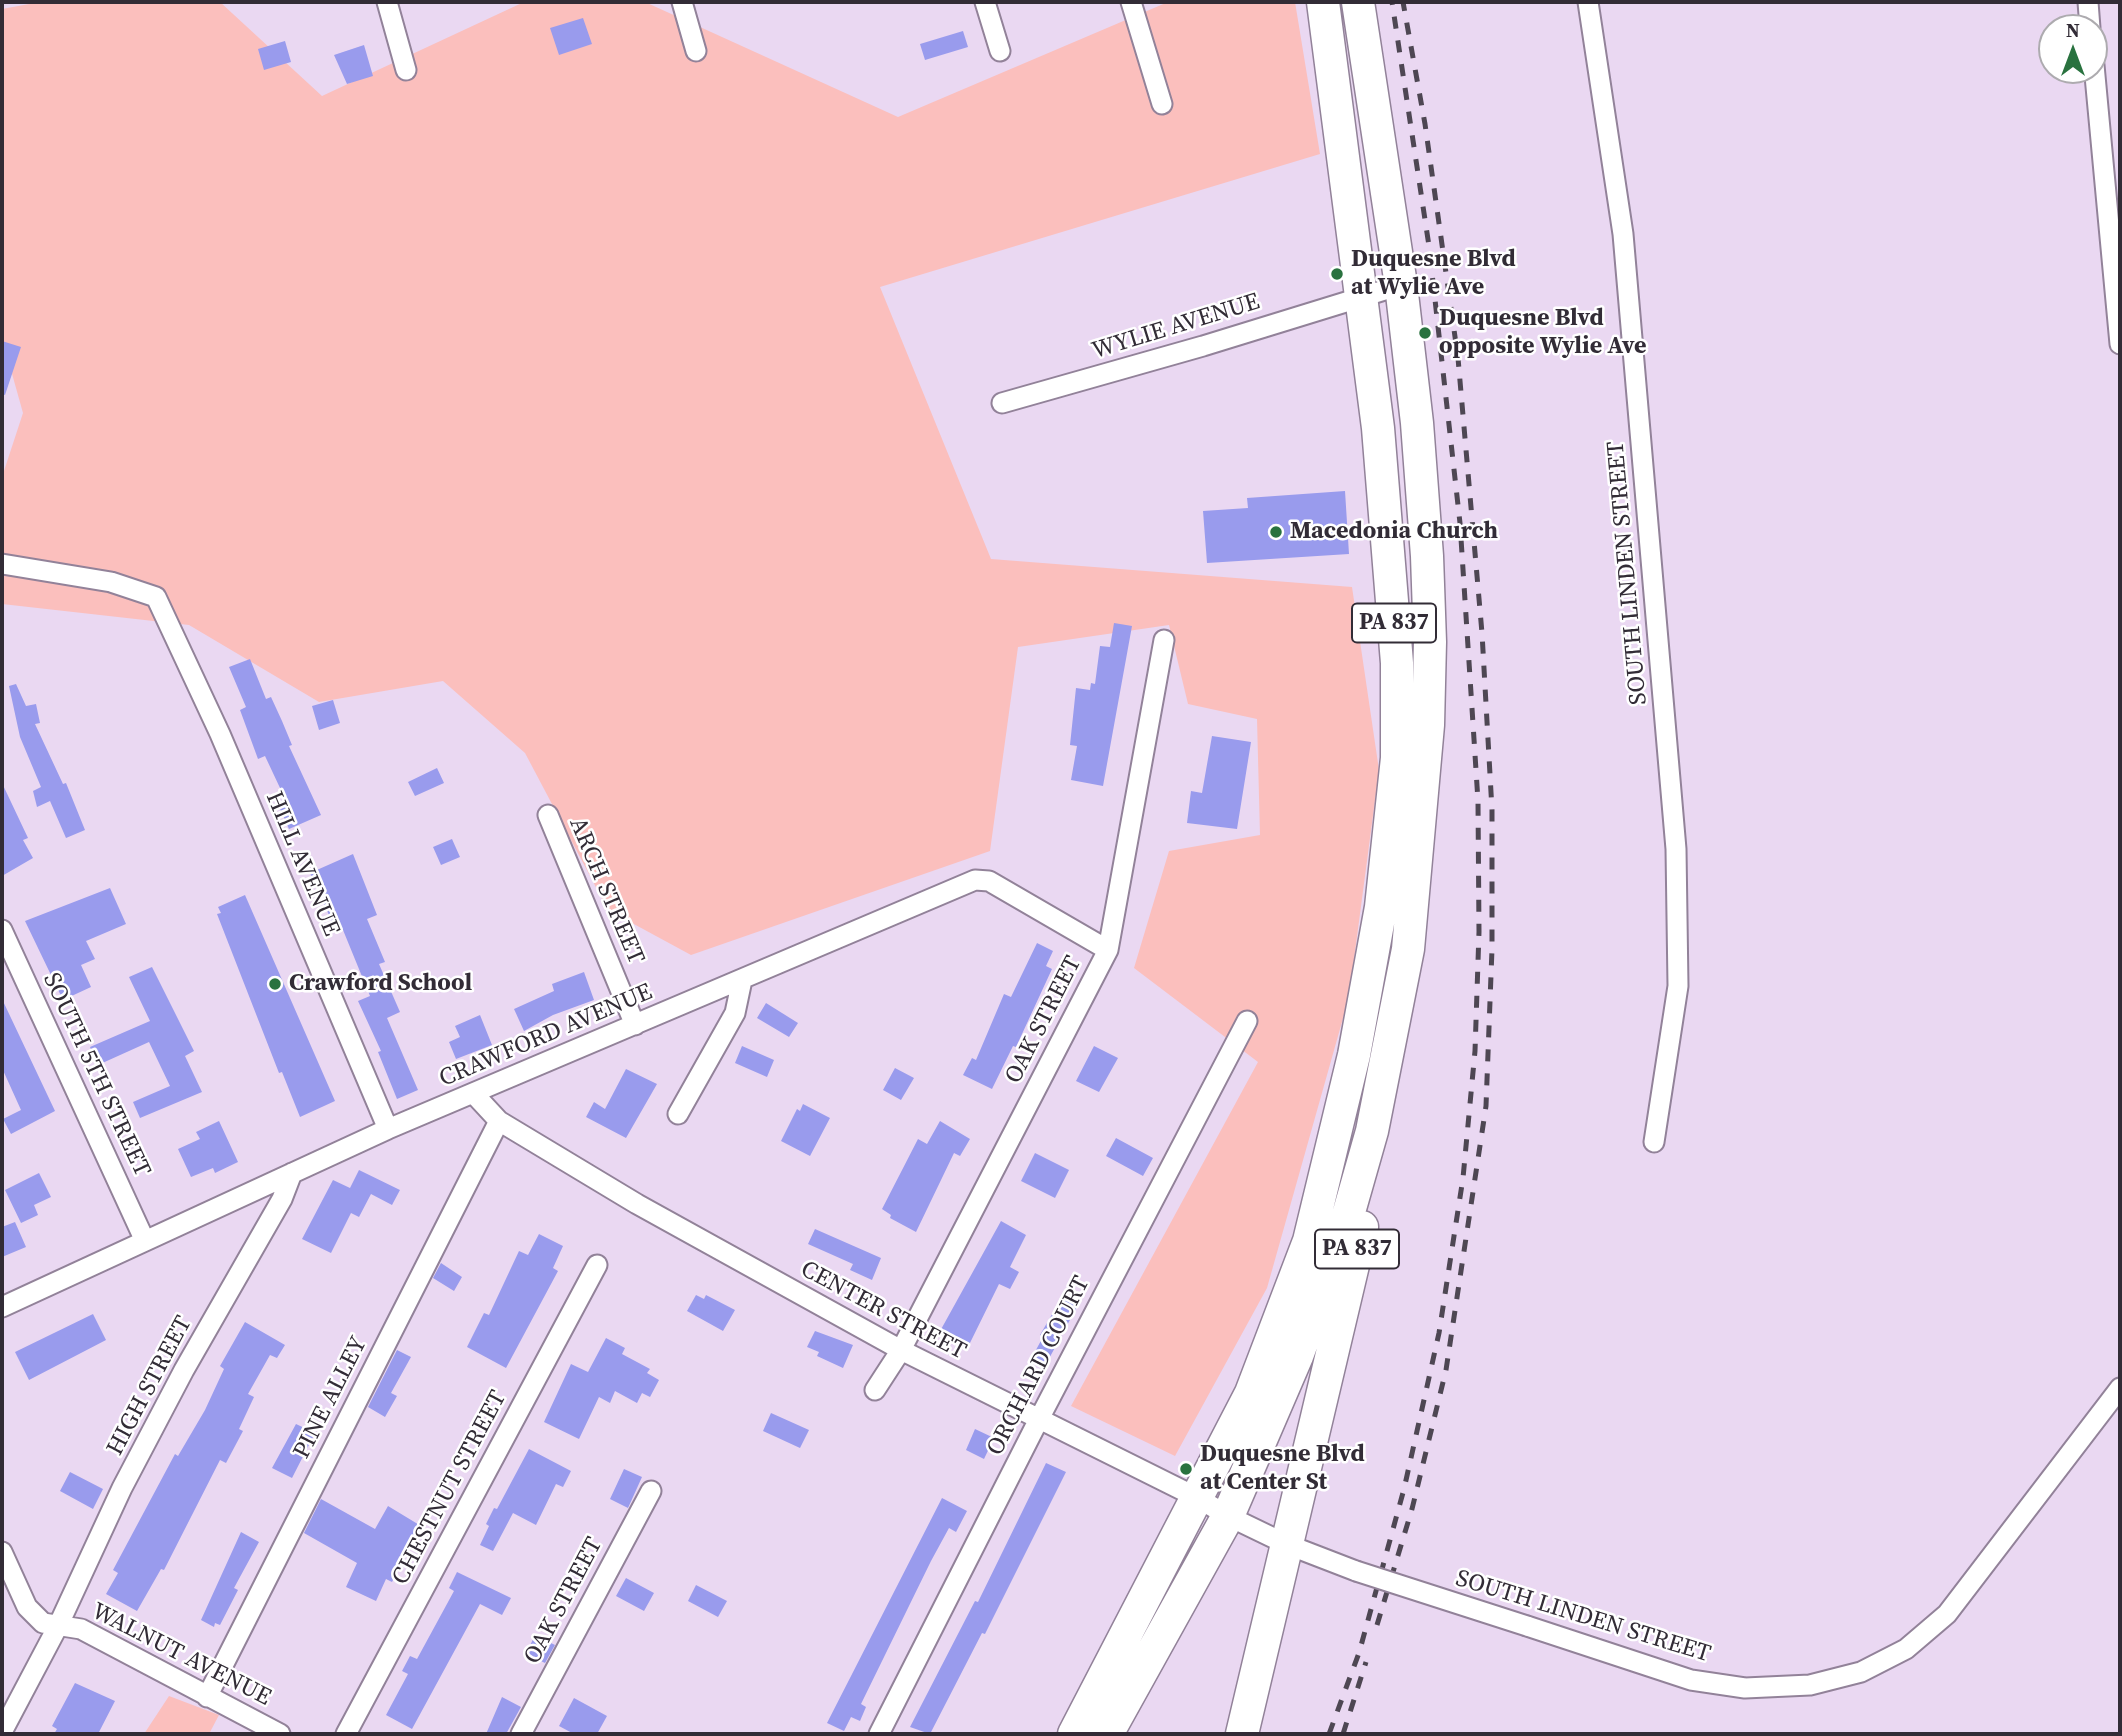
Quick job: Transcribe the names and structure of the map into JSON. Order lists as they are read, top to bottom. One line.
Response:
{"streets":{"main road":["PA 837"],"street":["WYLIE AVENUE","SOUTH LINDEN STREET","HILL AVENUE","ARCH STREET","OAK STREET","CRAWFORD AVENUE","SOUTH 5TH STREET","CENTER STREET","ORCHARD COURT","HIGH STREET","PINE ALLEY","CHESTNUT STREET","WALNUT AVENUE"]},"crossings":[["WYLIE AVENUE","PA 837"],["SOUTH LINDEN STREET","PA 837"],["SOUTH LINDEN STREET","CENTER STREET"],["PA 837","CENTER STREET"],["HILL AVENUE","CRAWFORD AVENUE"],["ARCH STREET","CRAWFORD AVENUE"],["OAK STREET","CRAWFORD AVENUE"],["OAK STREET","CENTER STREET"],["CRAWFORD AVENUE","SOUTH 5TH STREET"],["CRAWFORD AVENUE","CENTER STREET"],["CRAWFORD AVENUE","HIGH STREET"],["CENTER STREET","ORCHARD COURT"],["CENTER STREET","PINE ALLEY"],["HIGH STREET","WALNUT AVENUE"],["PINE ALLEY","WALNUT AVENUE"]],"places":["Duquesne Blvd at Wylie Ave","Duquesne Blvd opposite Wylie Ave","Macedonia Church","Crawford School","Duquesne Blvd at Center St"],"north":"top"}
